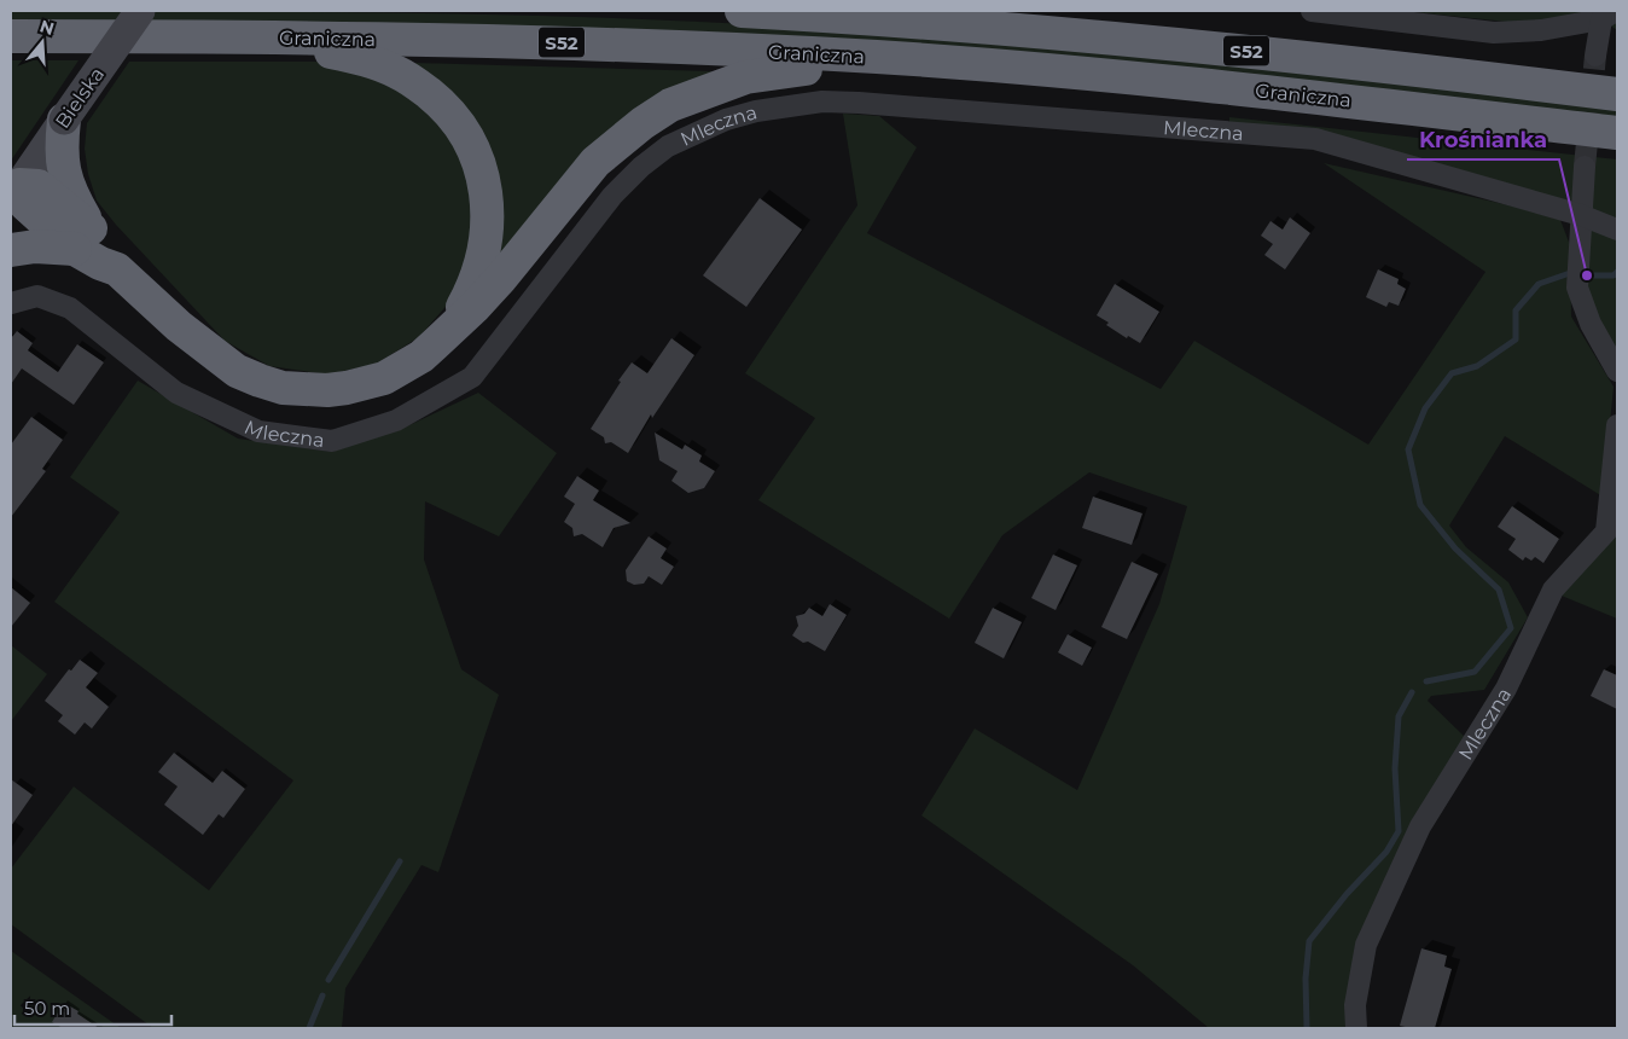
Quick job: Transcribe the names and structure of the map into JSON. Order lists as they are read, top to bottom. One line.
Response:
{"streets":{"highway":["Graniczna","S52"],"main road":["Bielska"],"street":["Mleczna"]},"places":["Krośnianka"],"scale_bar":"50 m","north":"top"}
